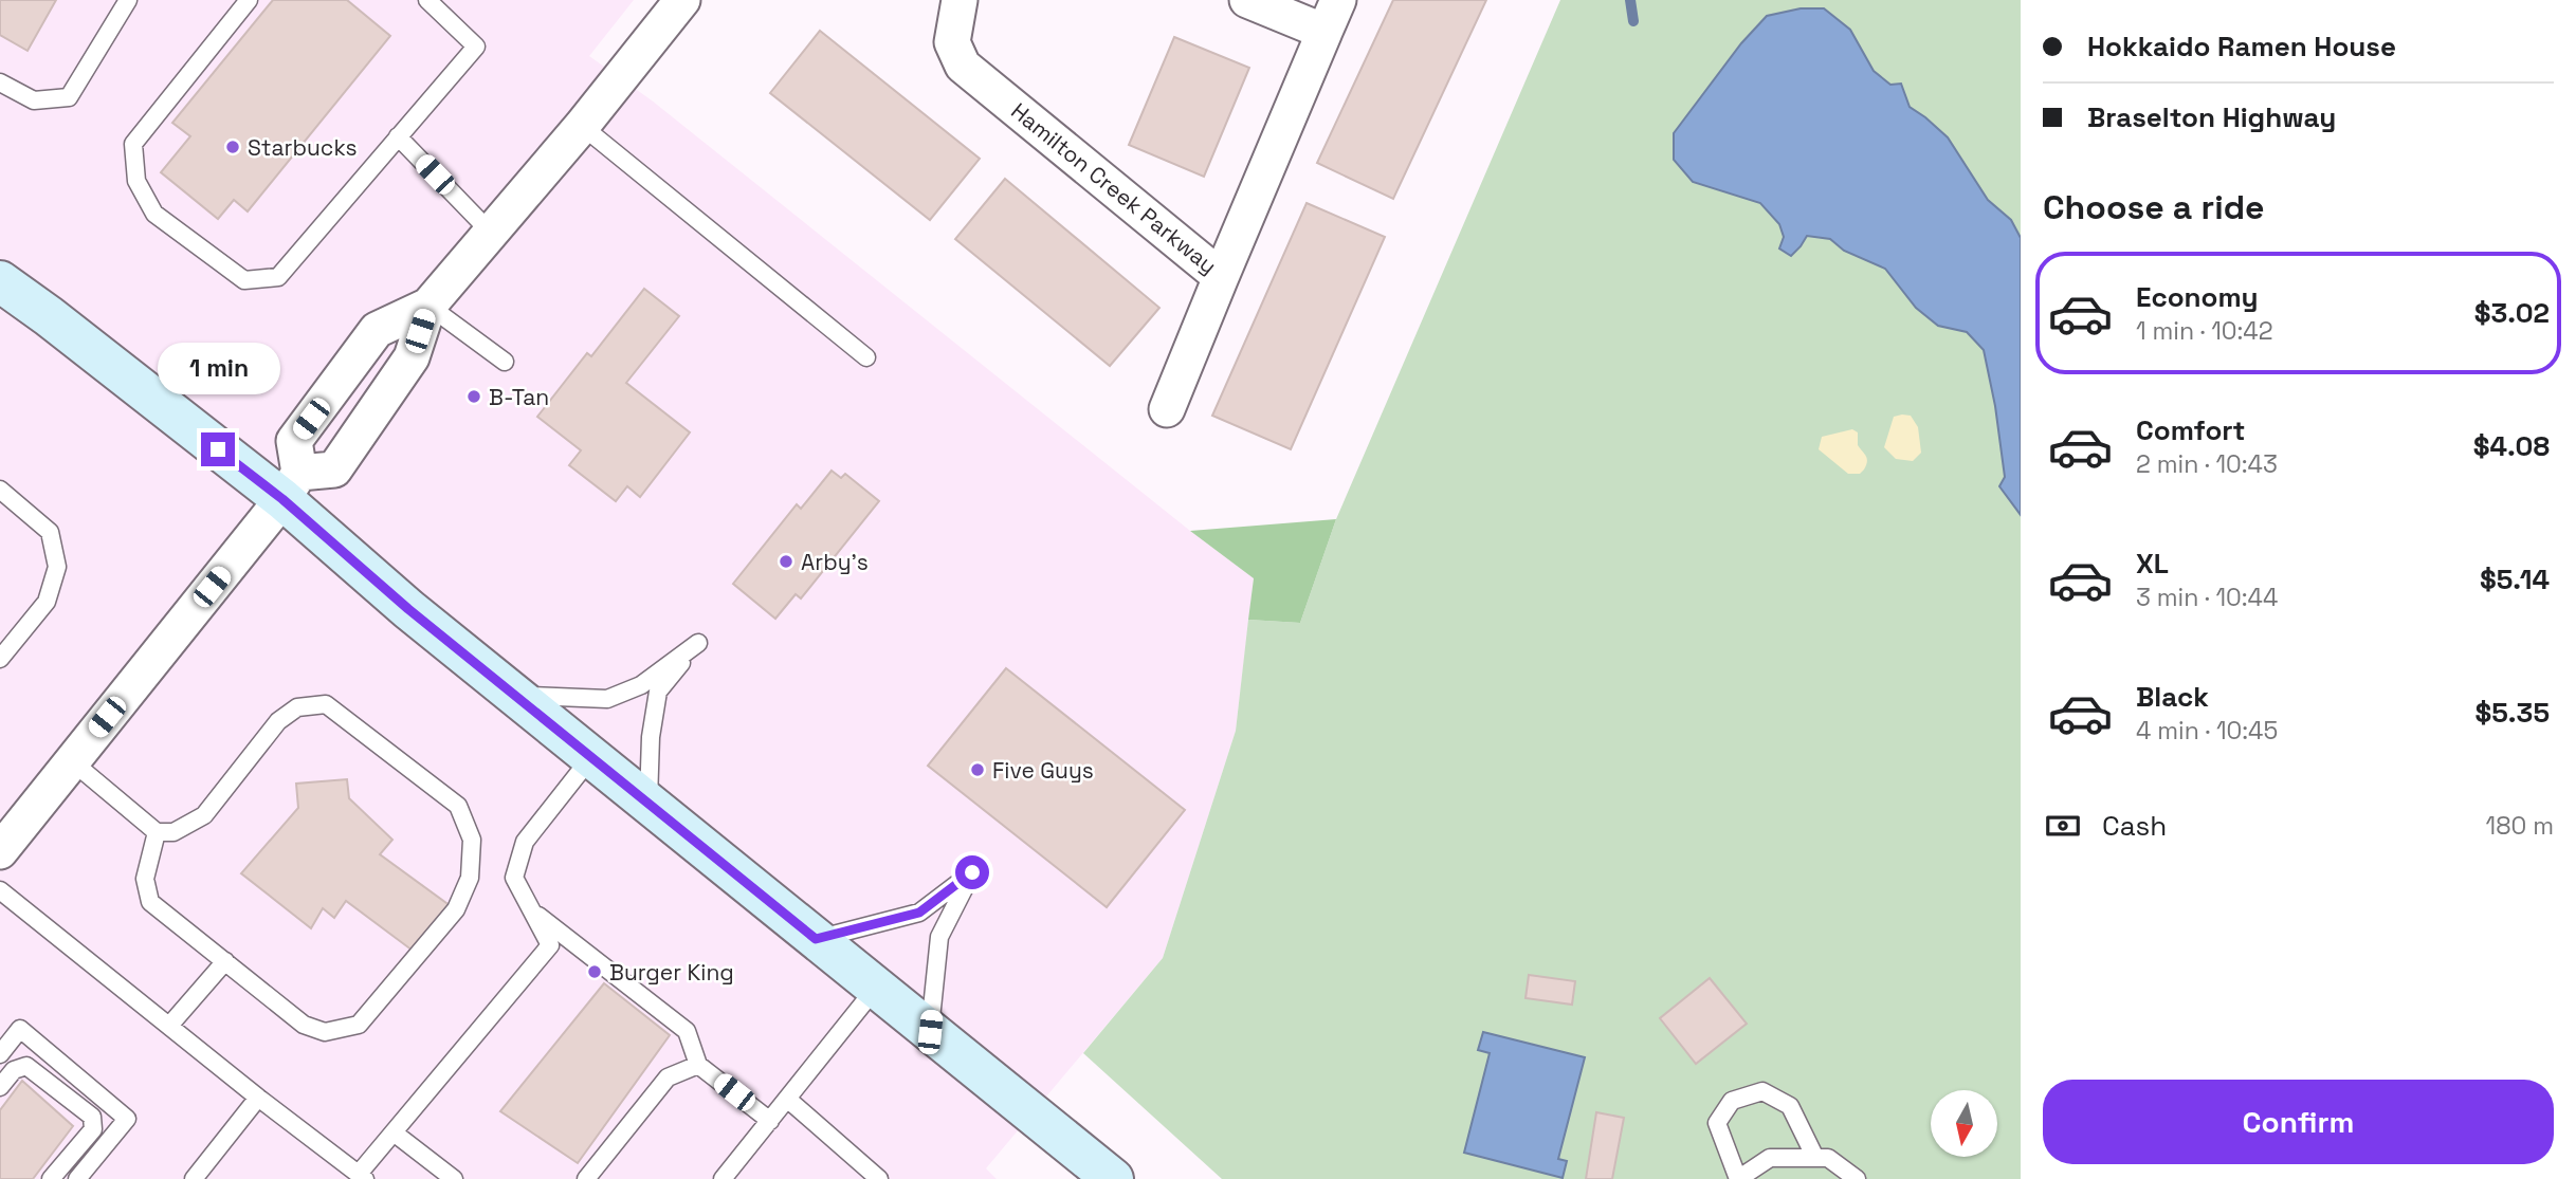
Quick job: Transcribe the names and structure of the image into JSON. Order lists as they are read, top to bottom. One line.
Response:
{"streets":{"street":["Hamilton Creek Parkway"]},"places":["Starbucks","B-Tan","Arby's","Five Guys","Burger King"],"north":"bottom","page":{"banner":["Hokkaido Ramen House","Braselton Highway"],"heading":"Choose a ride","list":[{"name":"Economy","note":"1 min · 10:42","value":"$3.02"},{"name":"Comfort","note":"2 min · 10:43","value":"$4.08"},{"name":"XL","note":"3 min · 10:44","value":"$5.14"},{"name":"Black","note":"4 min · 10:45","value":"$5.35"}],"bubble":"1 min","pay":["Cash","180 m"],"buttons":"Confirm"}}
